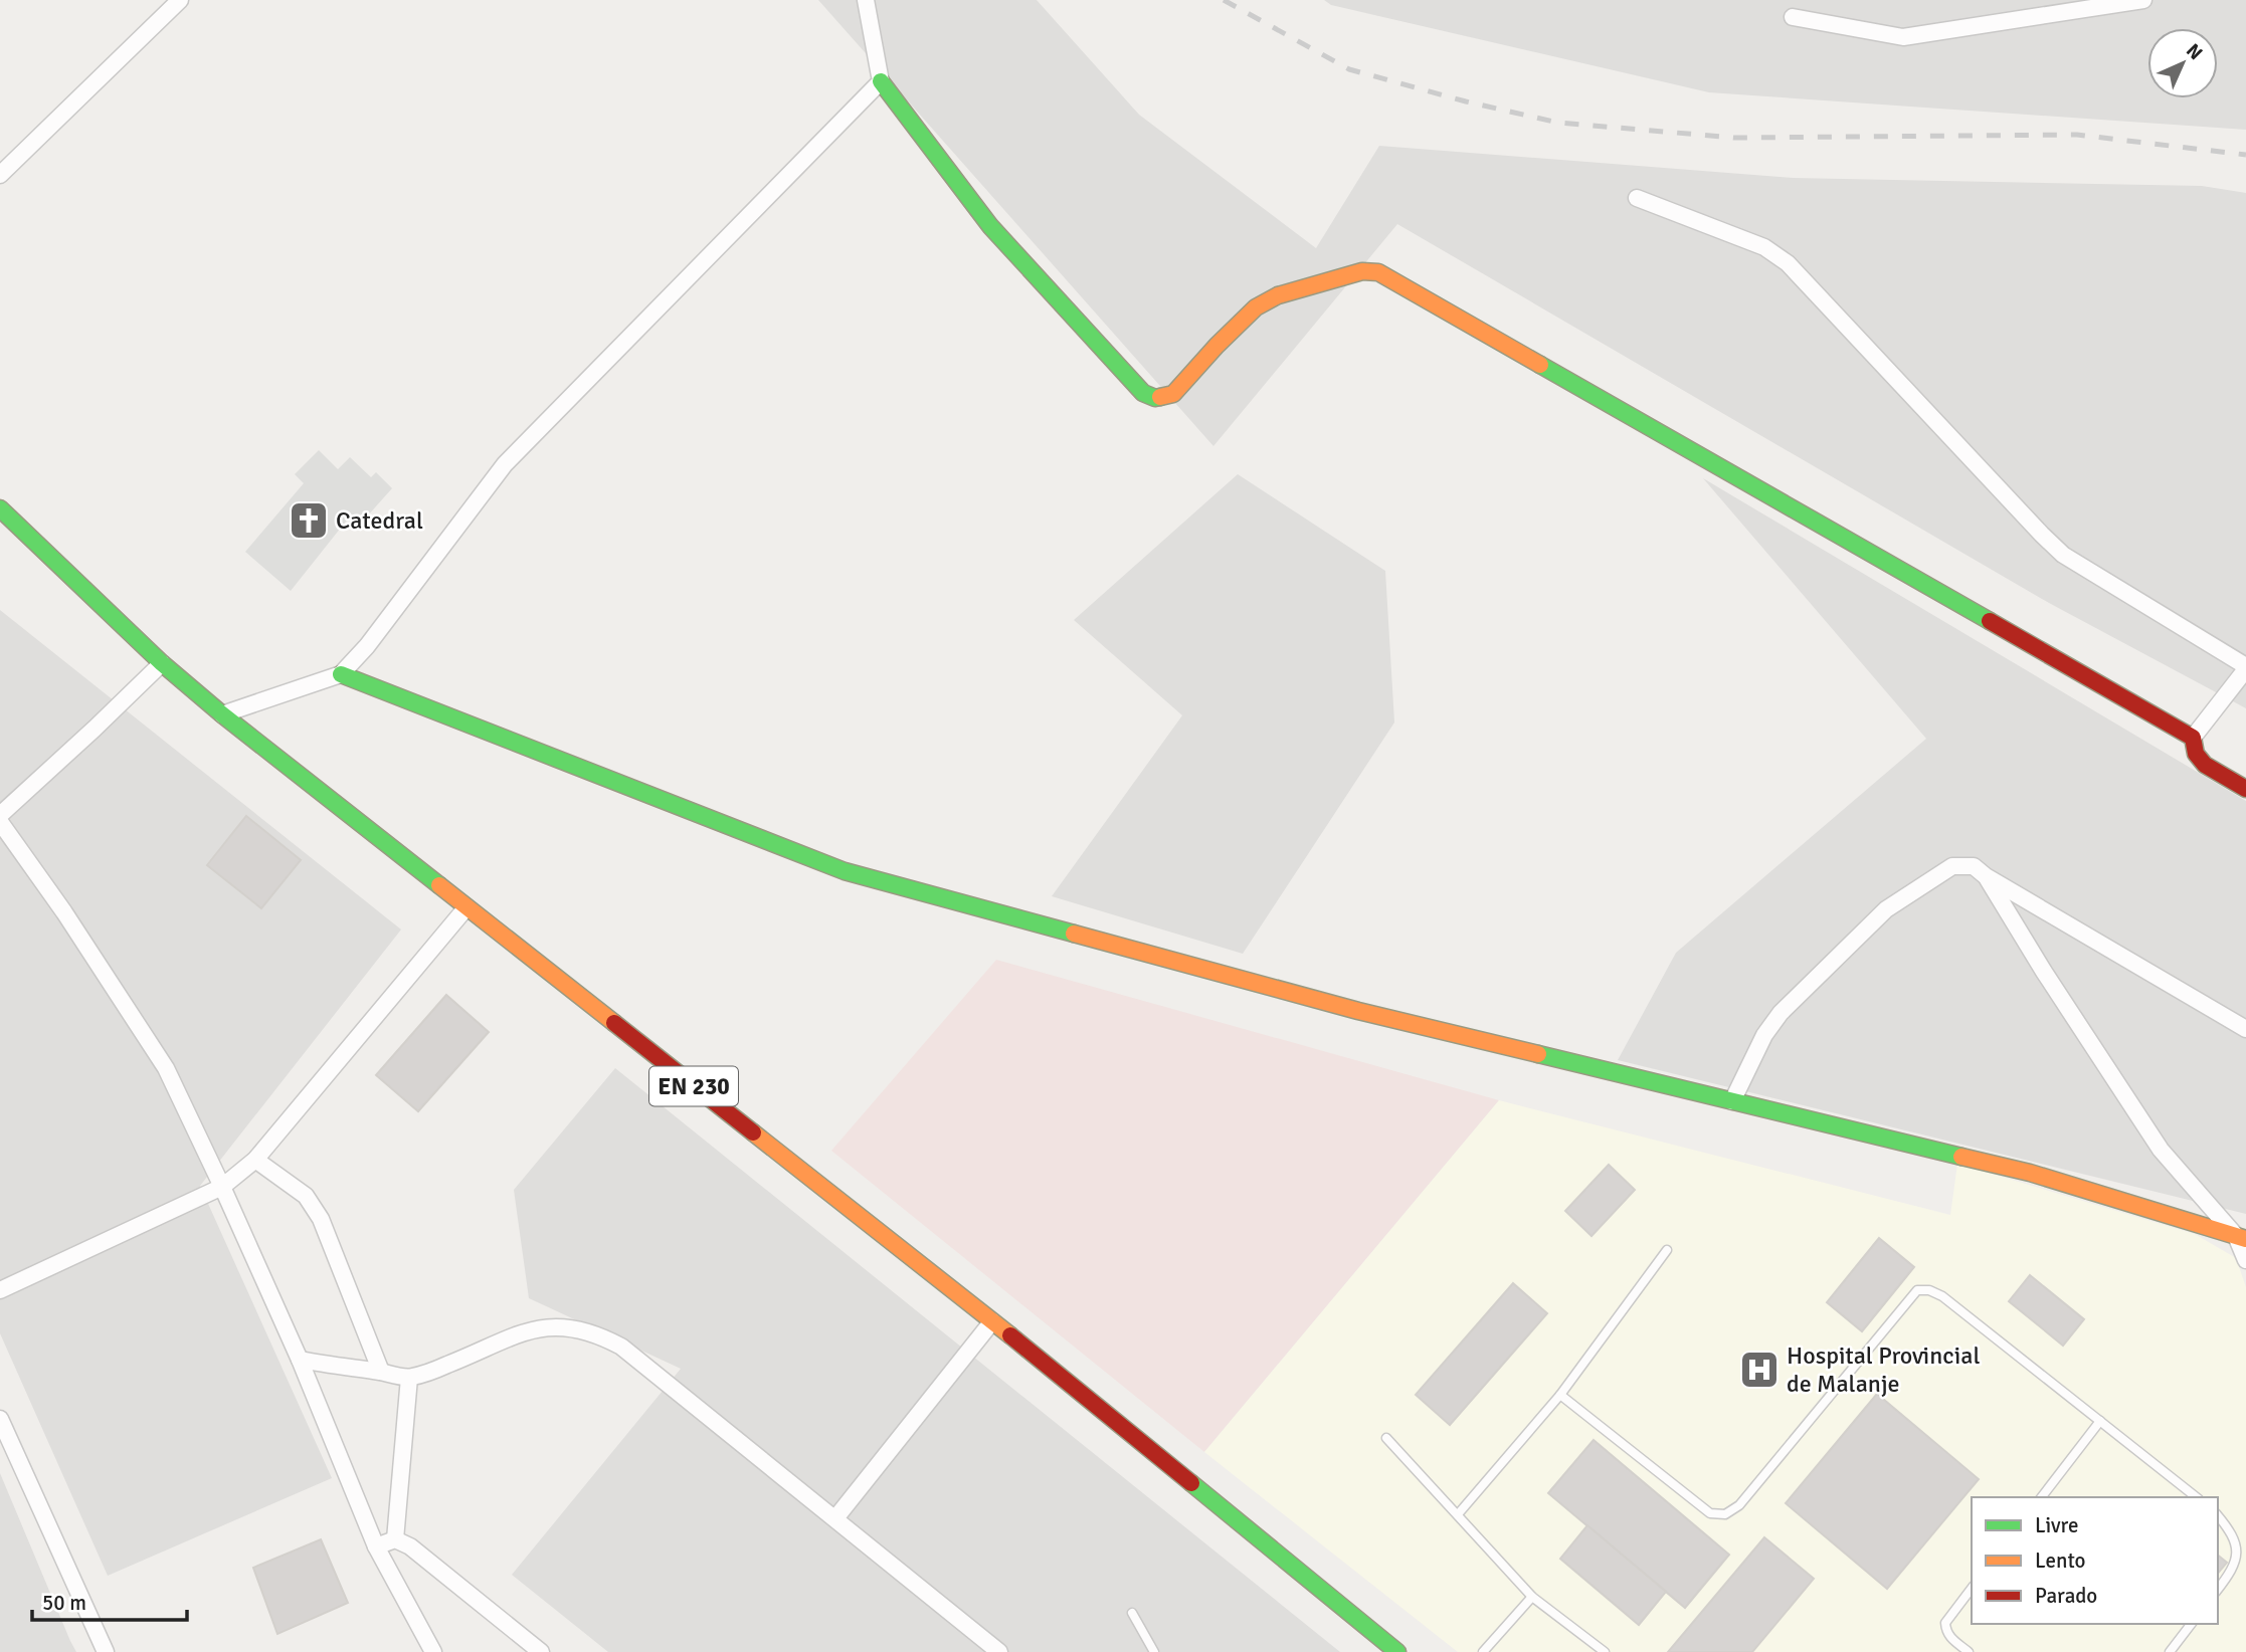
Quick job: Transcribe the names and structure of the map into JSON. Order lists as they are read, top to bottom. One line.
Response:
{"streets":{"street":["EN 230"]},"places":{"church":["Catedral"],"hospital":["Hospital Provincial de Malanje"]},"legend":["Livre","Lento","Parado"],"scale_bar":"50 m","north":"top right"}
